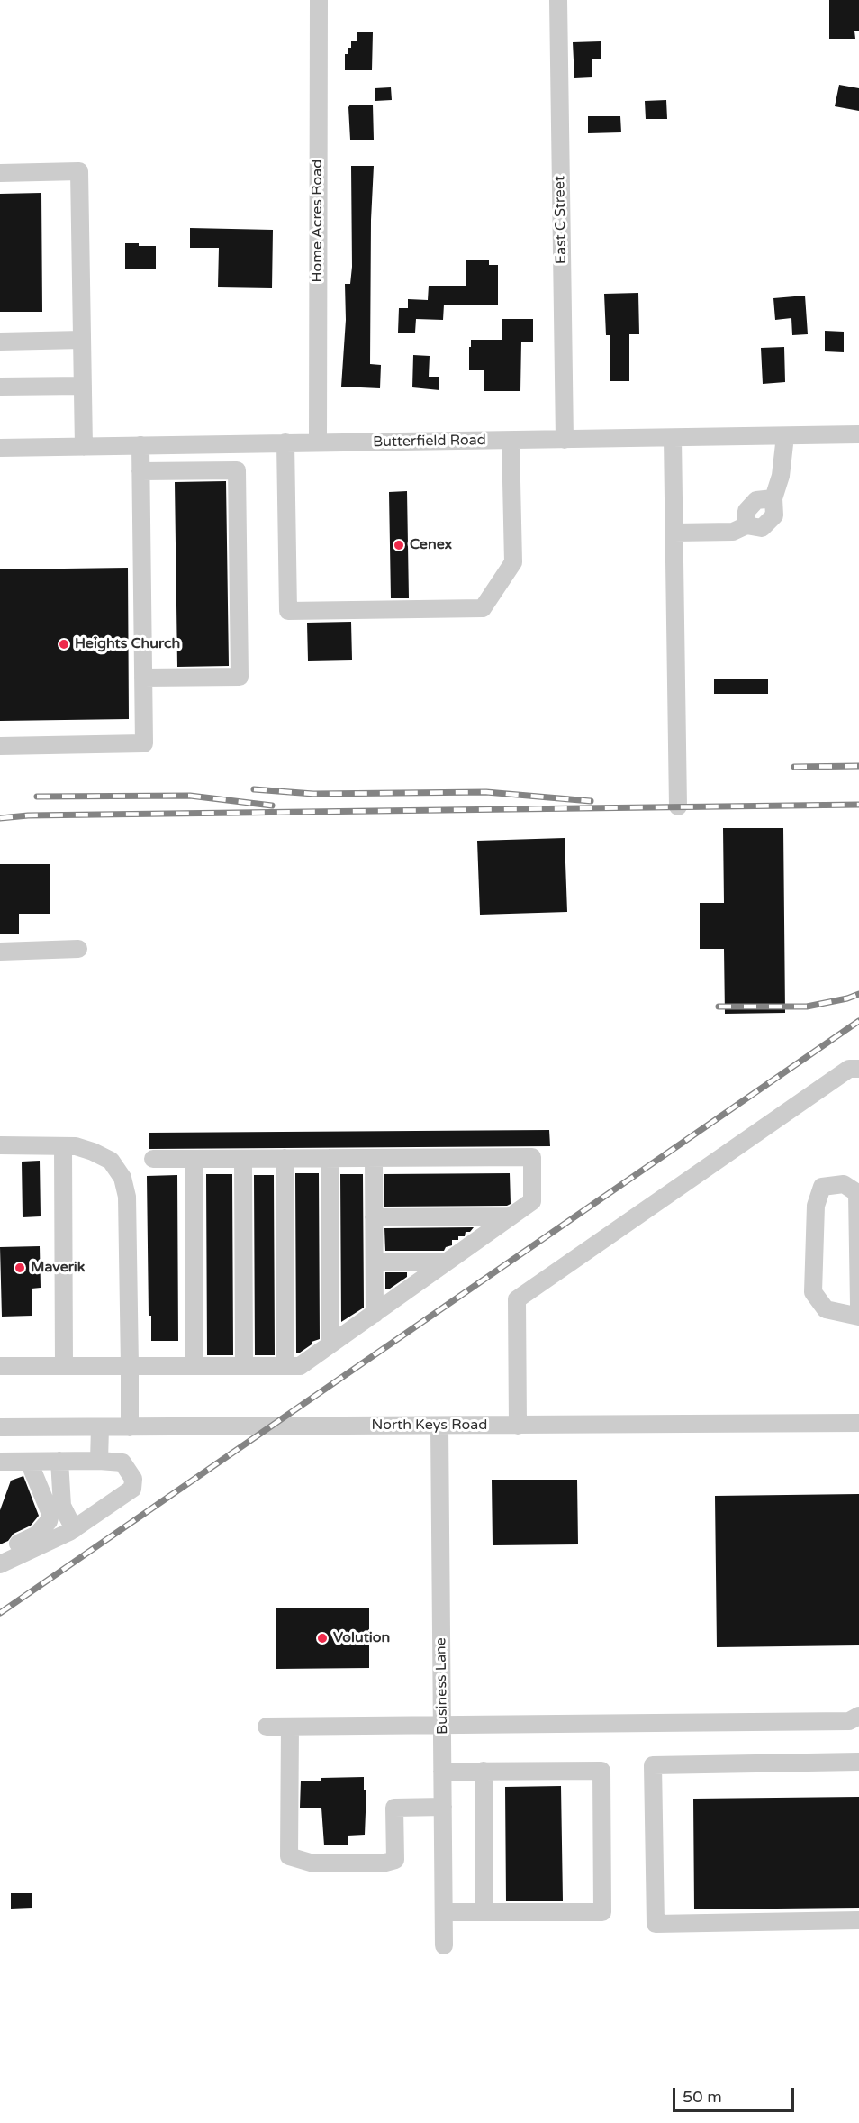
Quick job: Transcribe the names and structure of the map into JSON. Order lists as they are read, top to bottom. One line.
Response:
{"streets":{"street":["East C Street","Home Acres Road","Butterfield Road","North Keys Road","Business Lane"]},"crossings":[["East C Street","Butterfield Road"],["Home Acres Road","Butterfield Road"],["North Keys Road","Business Lane"]],"places":["Cenex","Heights Church","Maverik","Volution"],"scale_bar":"50 m"}
